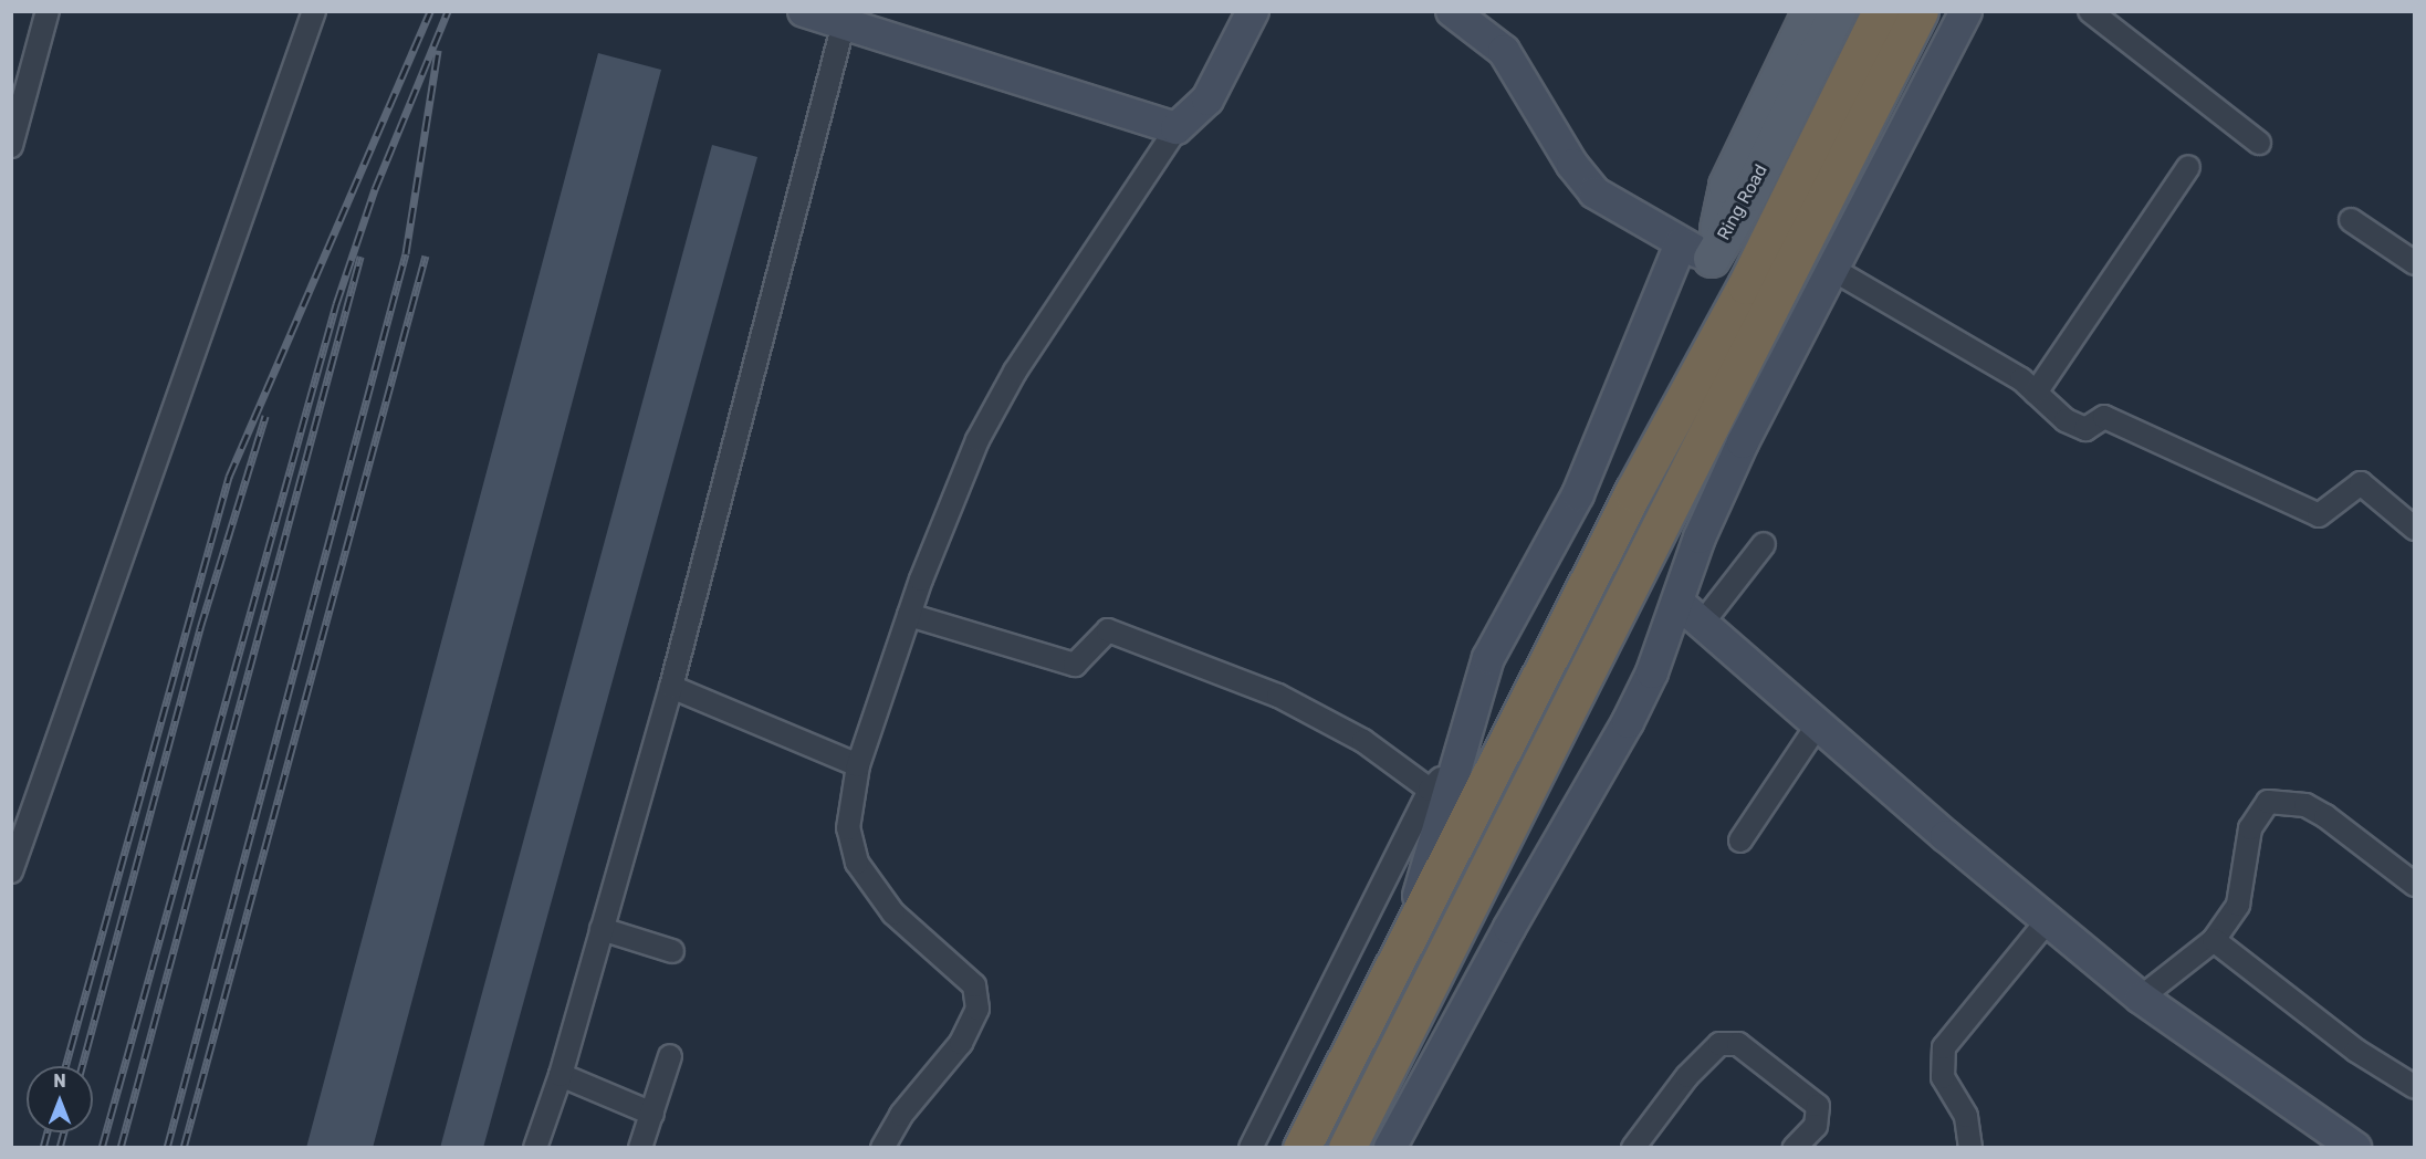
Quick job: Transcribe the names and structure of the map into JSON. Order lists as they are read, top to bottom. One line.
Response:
{"streets":{"main road":["Ring Road"]},"north":"top"}
